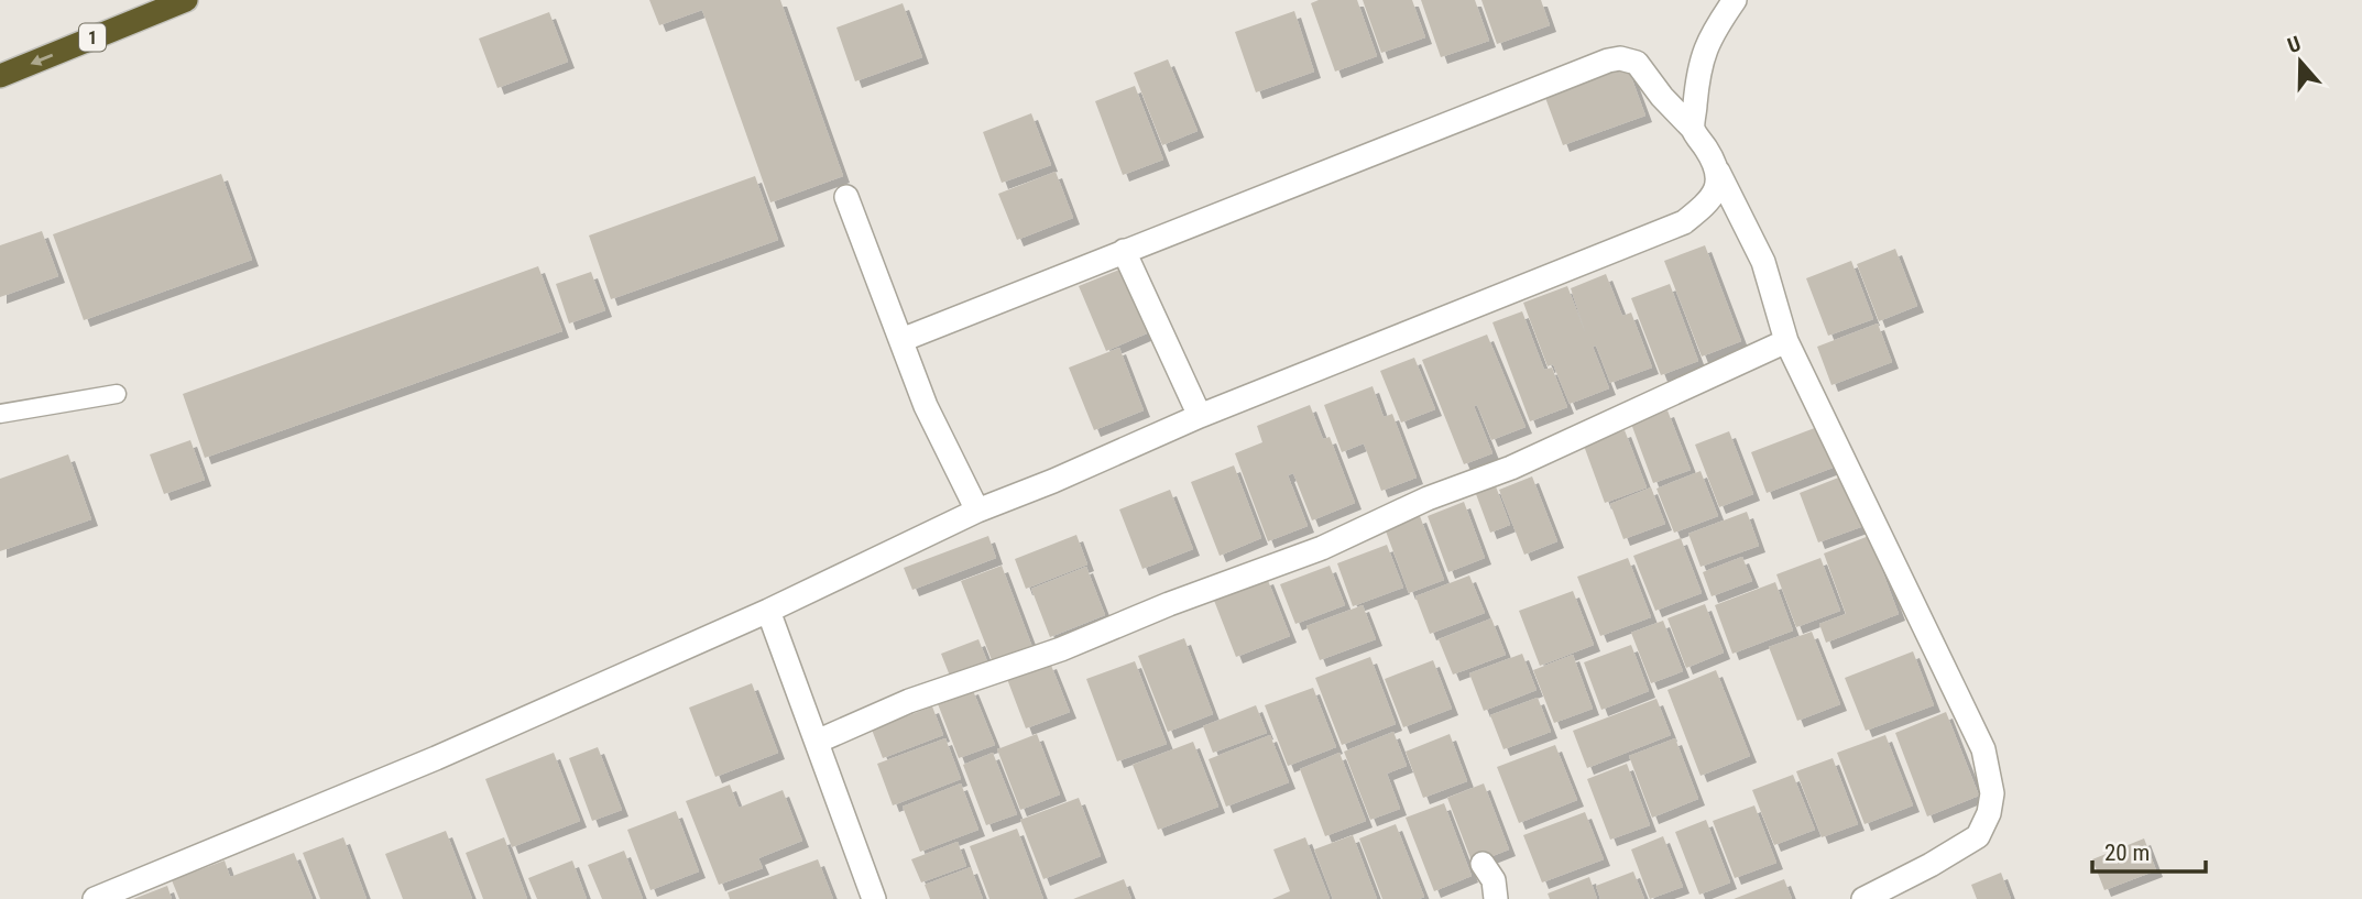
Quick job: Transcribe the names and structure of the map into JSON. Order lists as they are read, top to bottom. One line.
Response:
{"streets":{"highway":["1"]},"scale_bar":"20 m","north":"top"}
